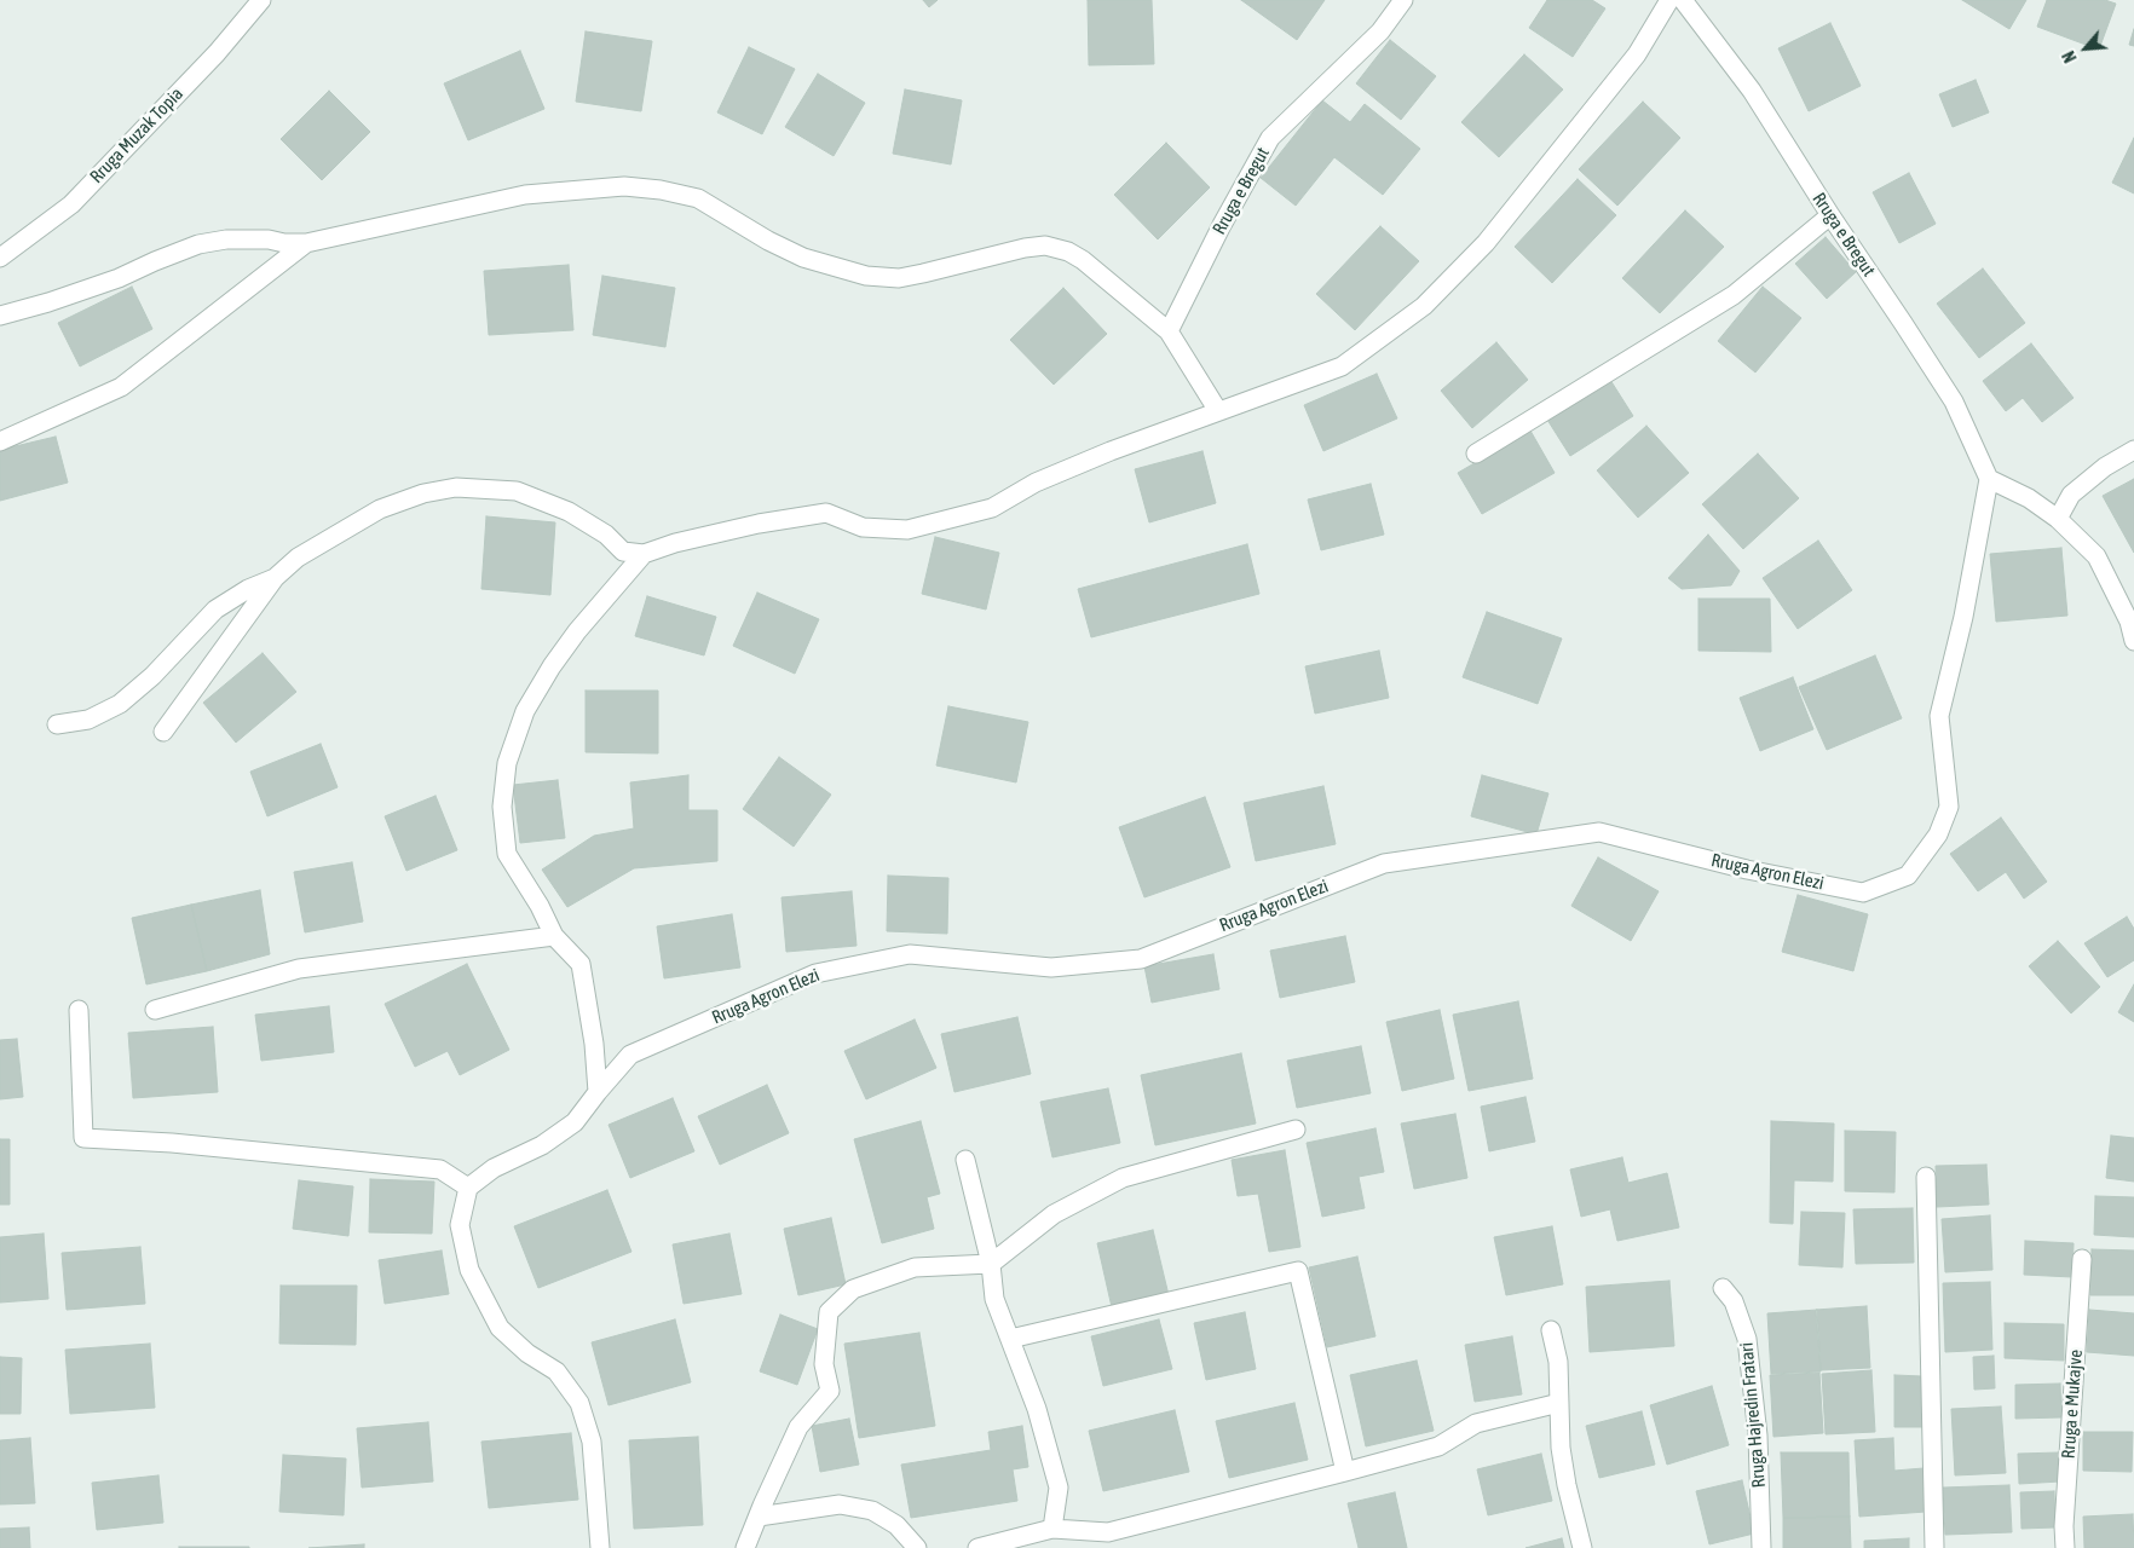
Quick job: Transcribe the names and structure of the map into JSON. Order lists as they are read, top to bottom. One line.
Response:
{"streets":{"street":["Rruga Muzak Topia","Rruga e Bregut","Rruga Agron Elezi","Rruga e Mukajve","Rruga Hajredin Fratari"]},"crossings":[["Rruga e Bregut","Rruga Agron Elezi"]],"north":"bottom left"}
